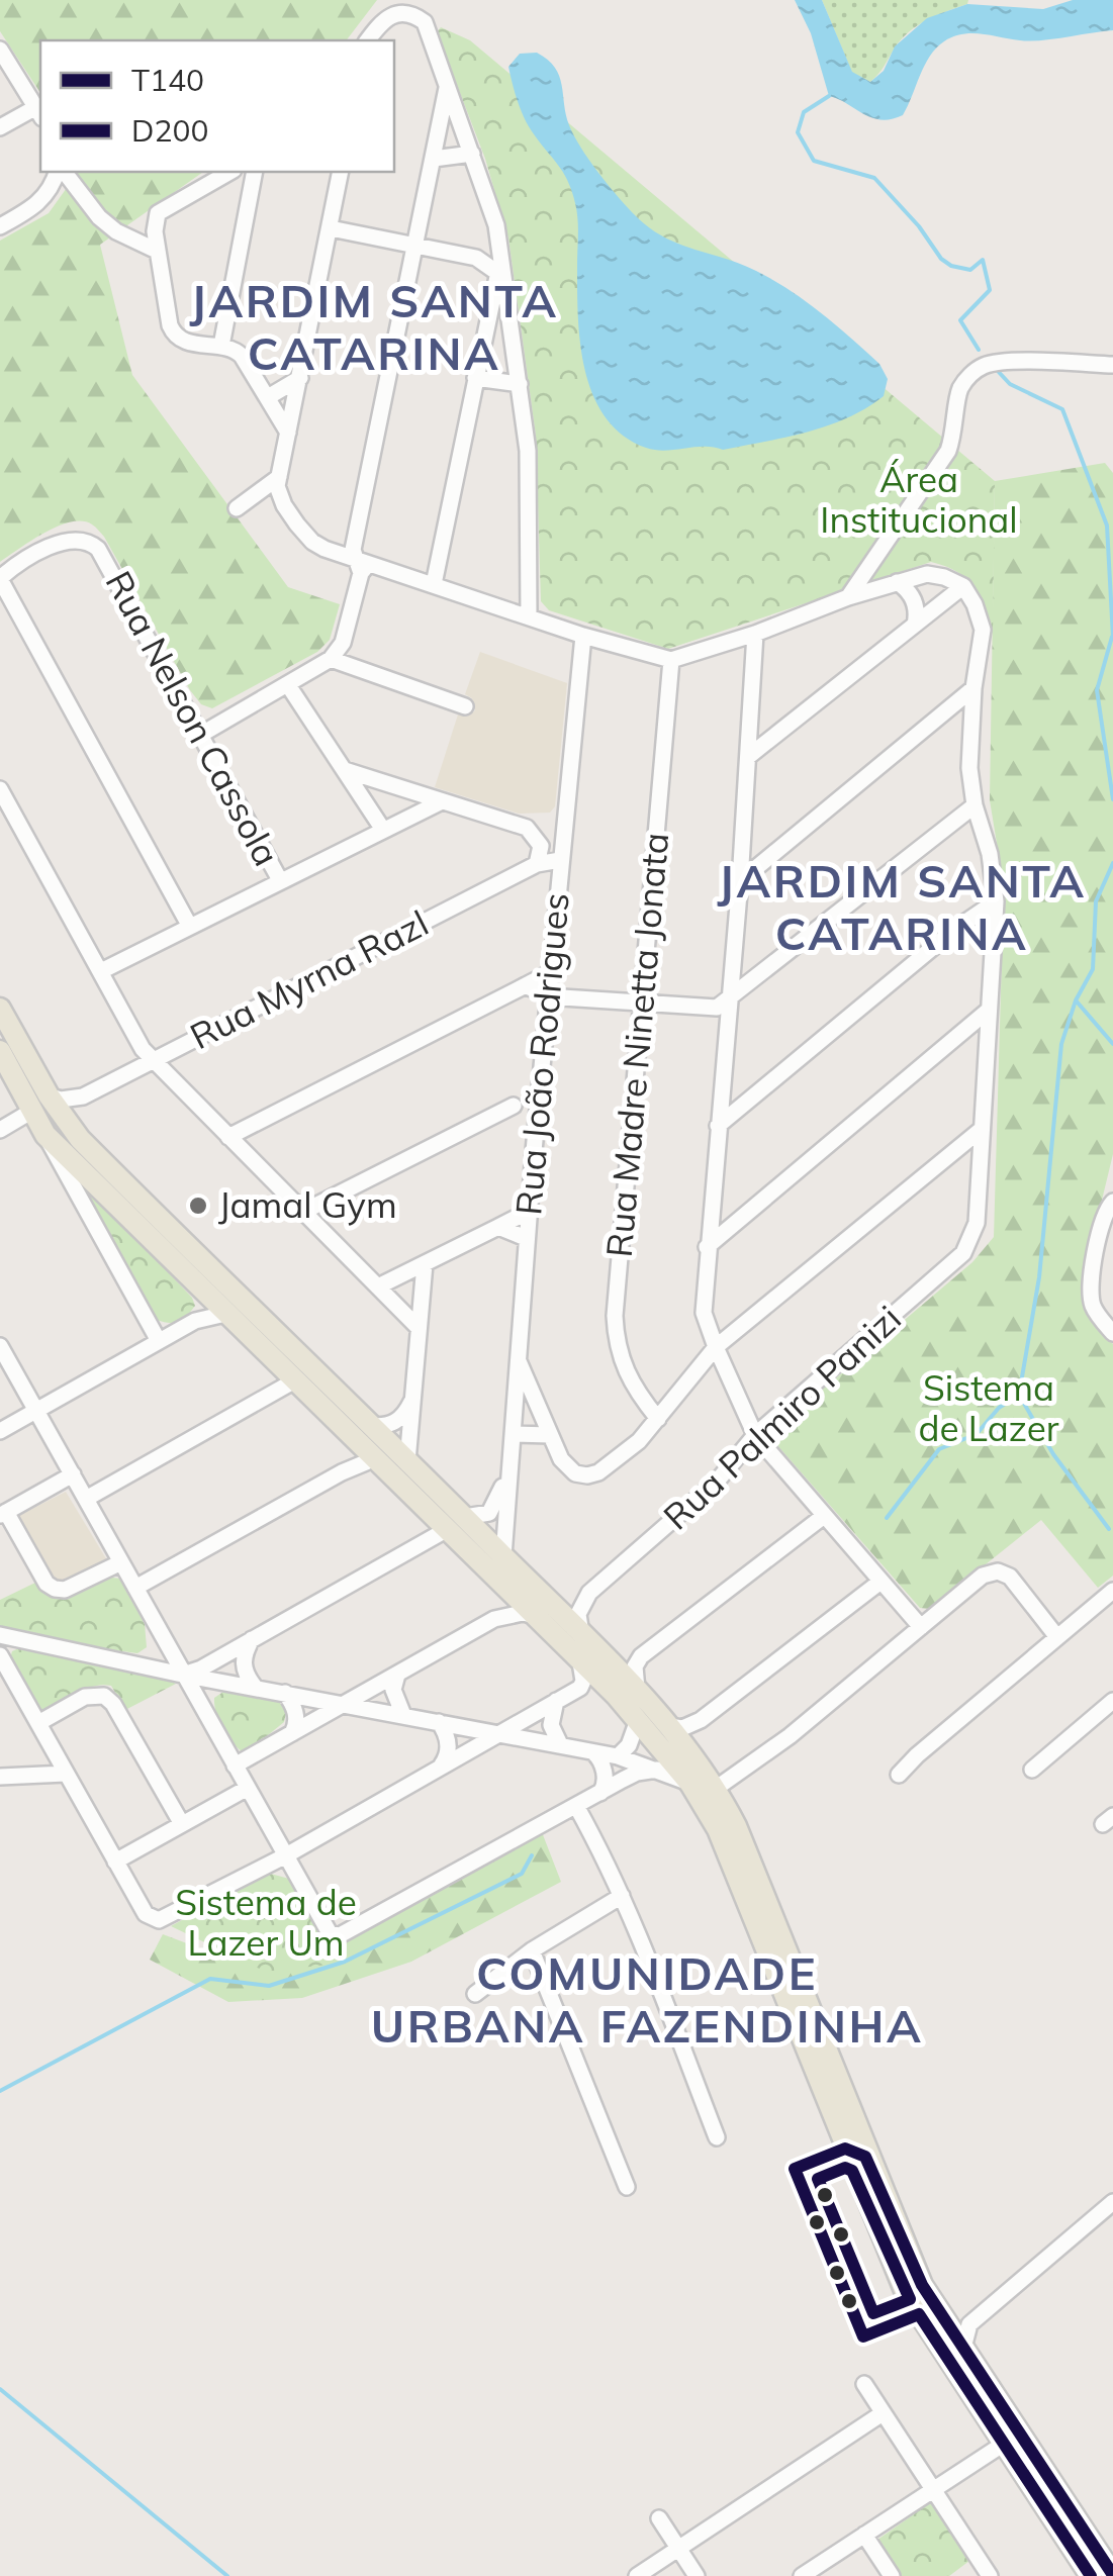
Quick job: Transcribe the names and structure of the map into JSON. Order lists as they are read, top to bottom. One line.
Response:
{"streets":{"street":["Rua Nelson Cassola","Rua Myrna Razl","Rua Madre Ninetta Jonata","Rua João Rodrigues","Rua Palmiro Panizi"]},"crossings":[["Rua Myrna Razl","Rua João Rodrigues"]],"districts":["JARDIM SANTA CATARINA","JARDIM SANTA CATARINA","COMUNIDADE URBANA FAZENDINHA"],"parks":["Área Institucional","Sistema de Lazer","Sistema de Lazer Um"],"places":["Jamal Gym"],"lines":["transit line T140","transit line D200"],"legend":["T140","D200"]}
